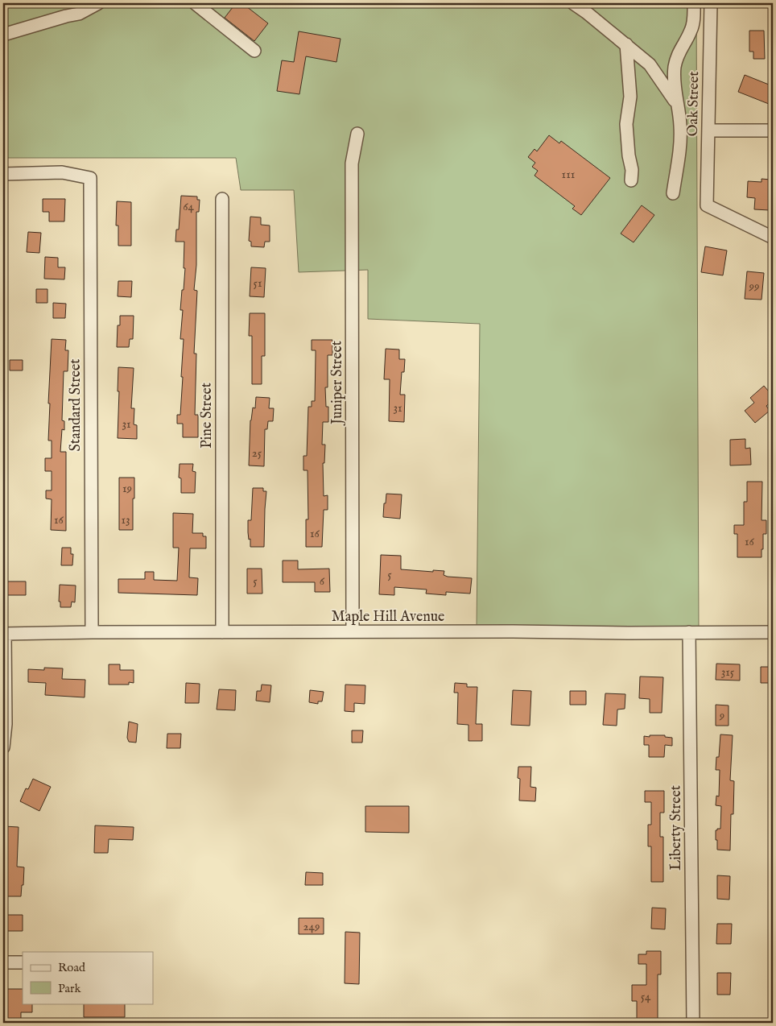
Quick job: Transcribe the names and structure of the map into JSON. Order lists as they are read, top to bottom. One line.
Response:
{"streets":{"street":["Oak Street","Juniper Street","Standard Street","Pine Street","Maple Hill Avenue","Liberty Street"]},"crossings":[["Juniper Street","Maple Hill Avenue"],["Standard Street","Maple Hill Avenue"],["Pine Street","Maple Hill Avenue"],["Maple Hill Avenue","Liberty Street"]],"house_numbers":["111","64","51","99","31","31","25","19","16","13","16","16","5","5","6","315","9","249","54"],"legend":["Road","Park"]}
